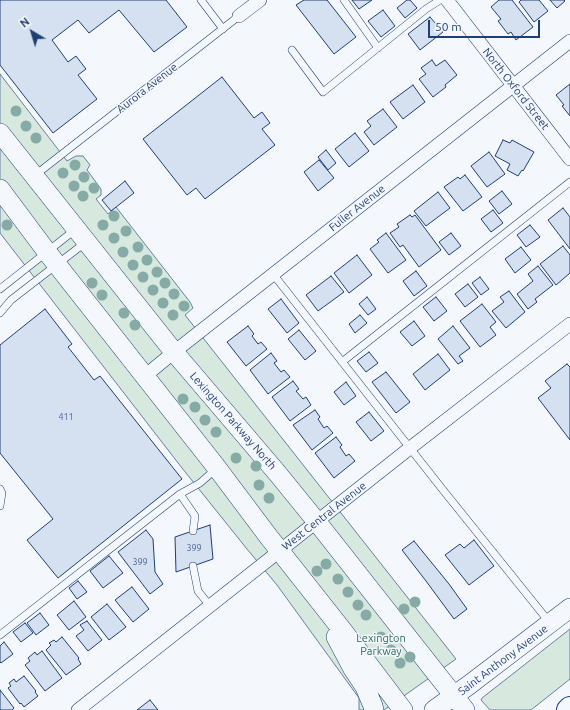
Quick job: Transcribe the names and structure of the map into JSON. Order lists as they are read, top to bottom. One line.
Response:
{"streets":{"main road":["Lexington Parkway North","Saint Anthony Avenue"],"street":["Aurora Avenue","North Oxford Street","Fuller Avenue","West Central Avenue"]},"crossings":[["Aurora Avenue","Lexington Parkway North"],["North Oxford Street","Fuller Avenue"],["Fuller Avenue","Lexington Parkway North"],["Lexington Parkway North","West Central Avenue"],["Lexington Parkway North","Saint Anthony Avenue"]],"parks":["Lexington Parkway"],"house_numbers":["411","399","399"],"scale_bar":"50 m","north":"top left"}
